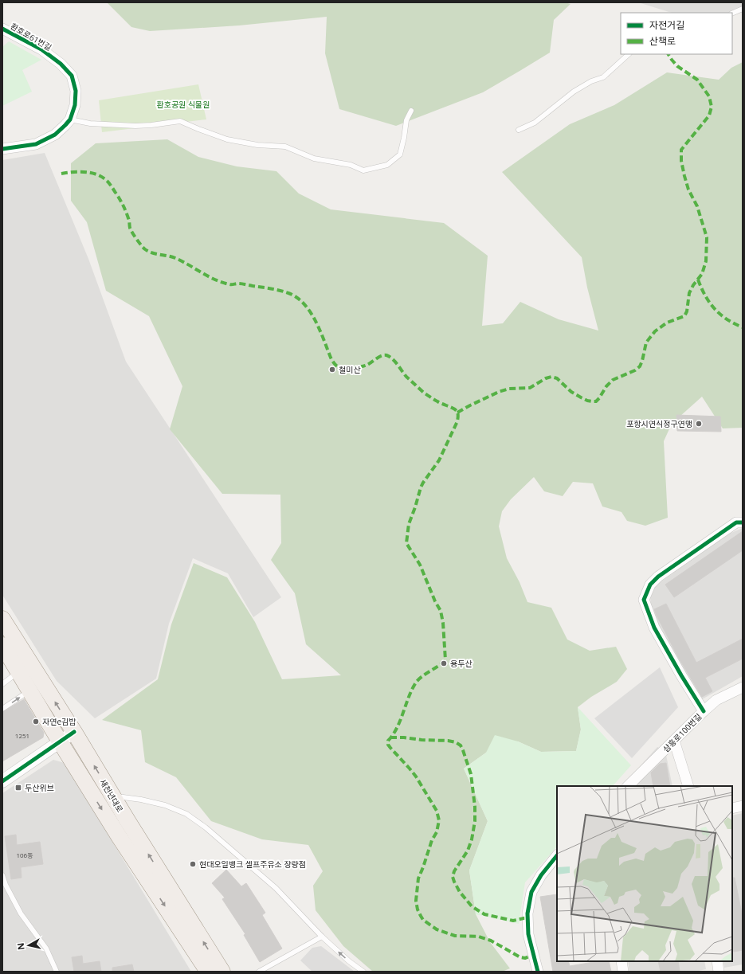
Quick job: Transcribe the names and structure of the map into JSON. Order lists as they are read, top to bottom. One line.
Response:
{"streets":{"main road":["새천년대로"],"street":["환호로61번길","삼흥로100번길"]},"parks":["환호공원 식물원"],"places":{"other":["철미산","포항시연식정구연맹","용두산","자연e김밥","현대오일뱅크 셀프주유소 장량점"],"transit":["두산위브"]},"house_numbers":["1251","106동"],"legend":["자전거길","산책로"],"north":"left"}
